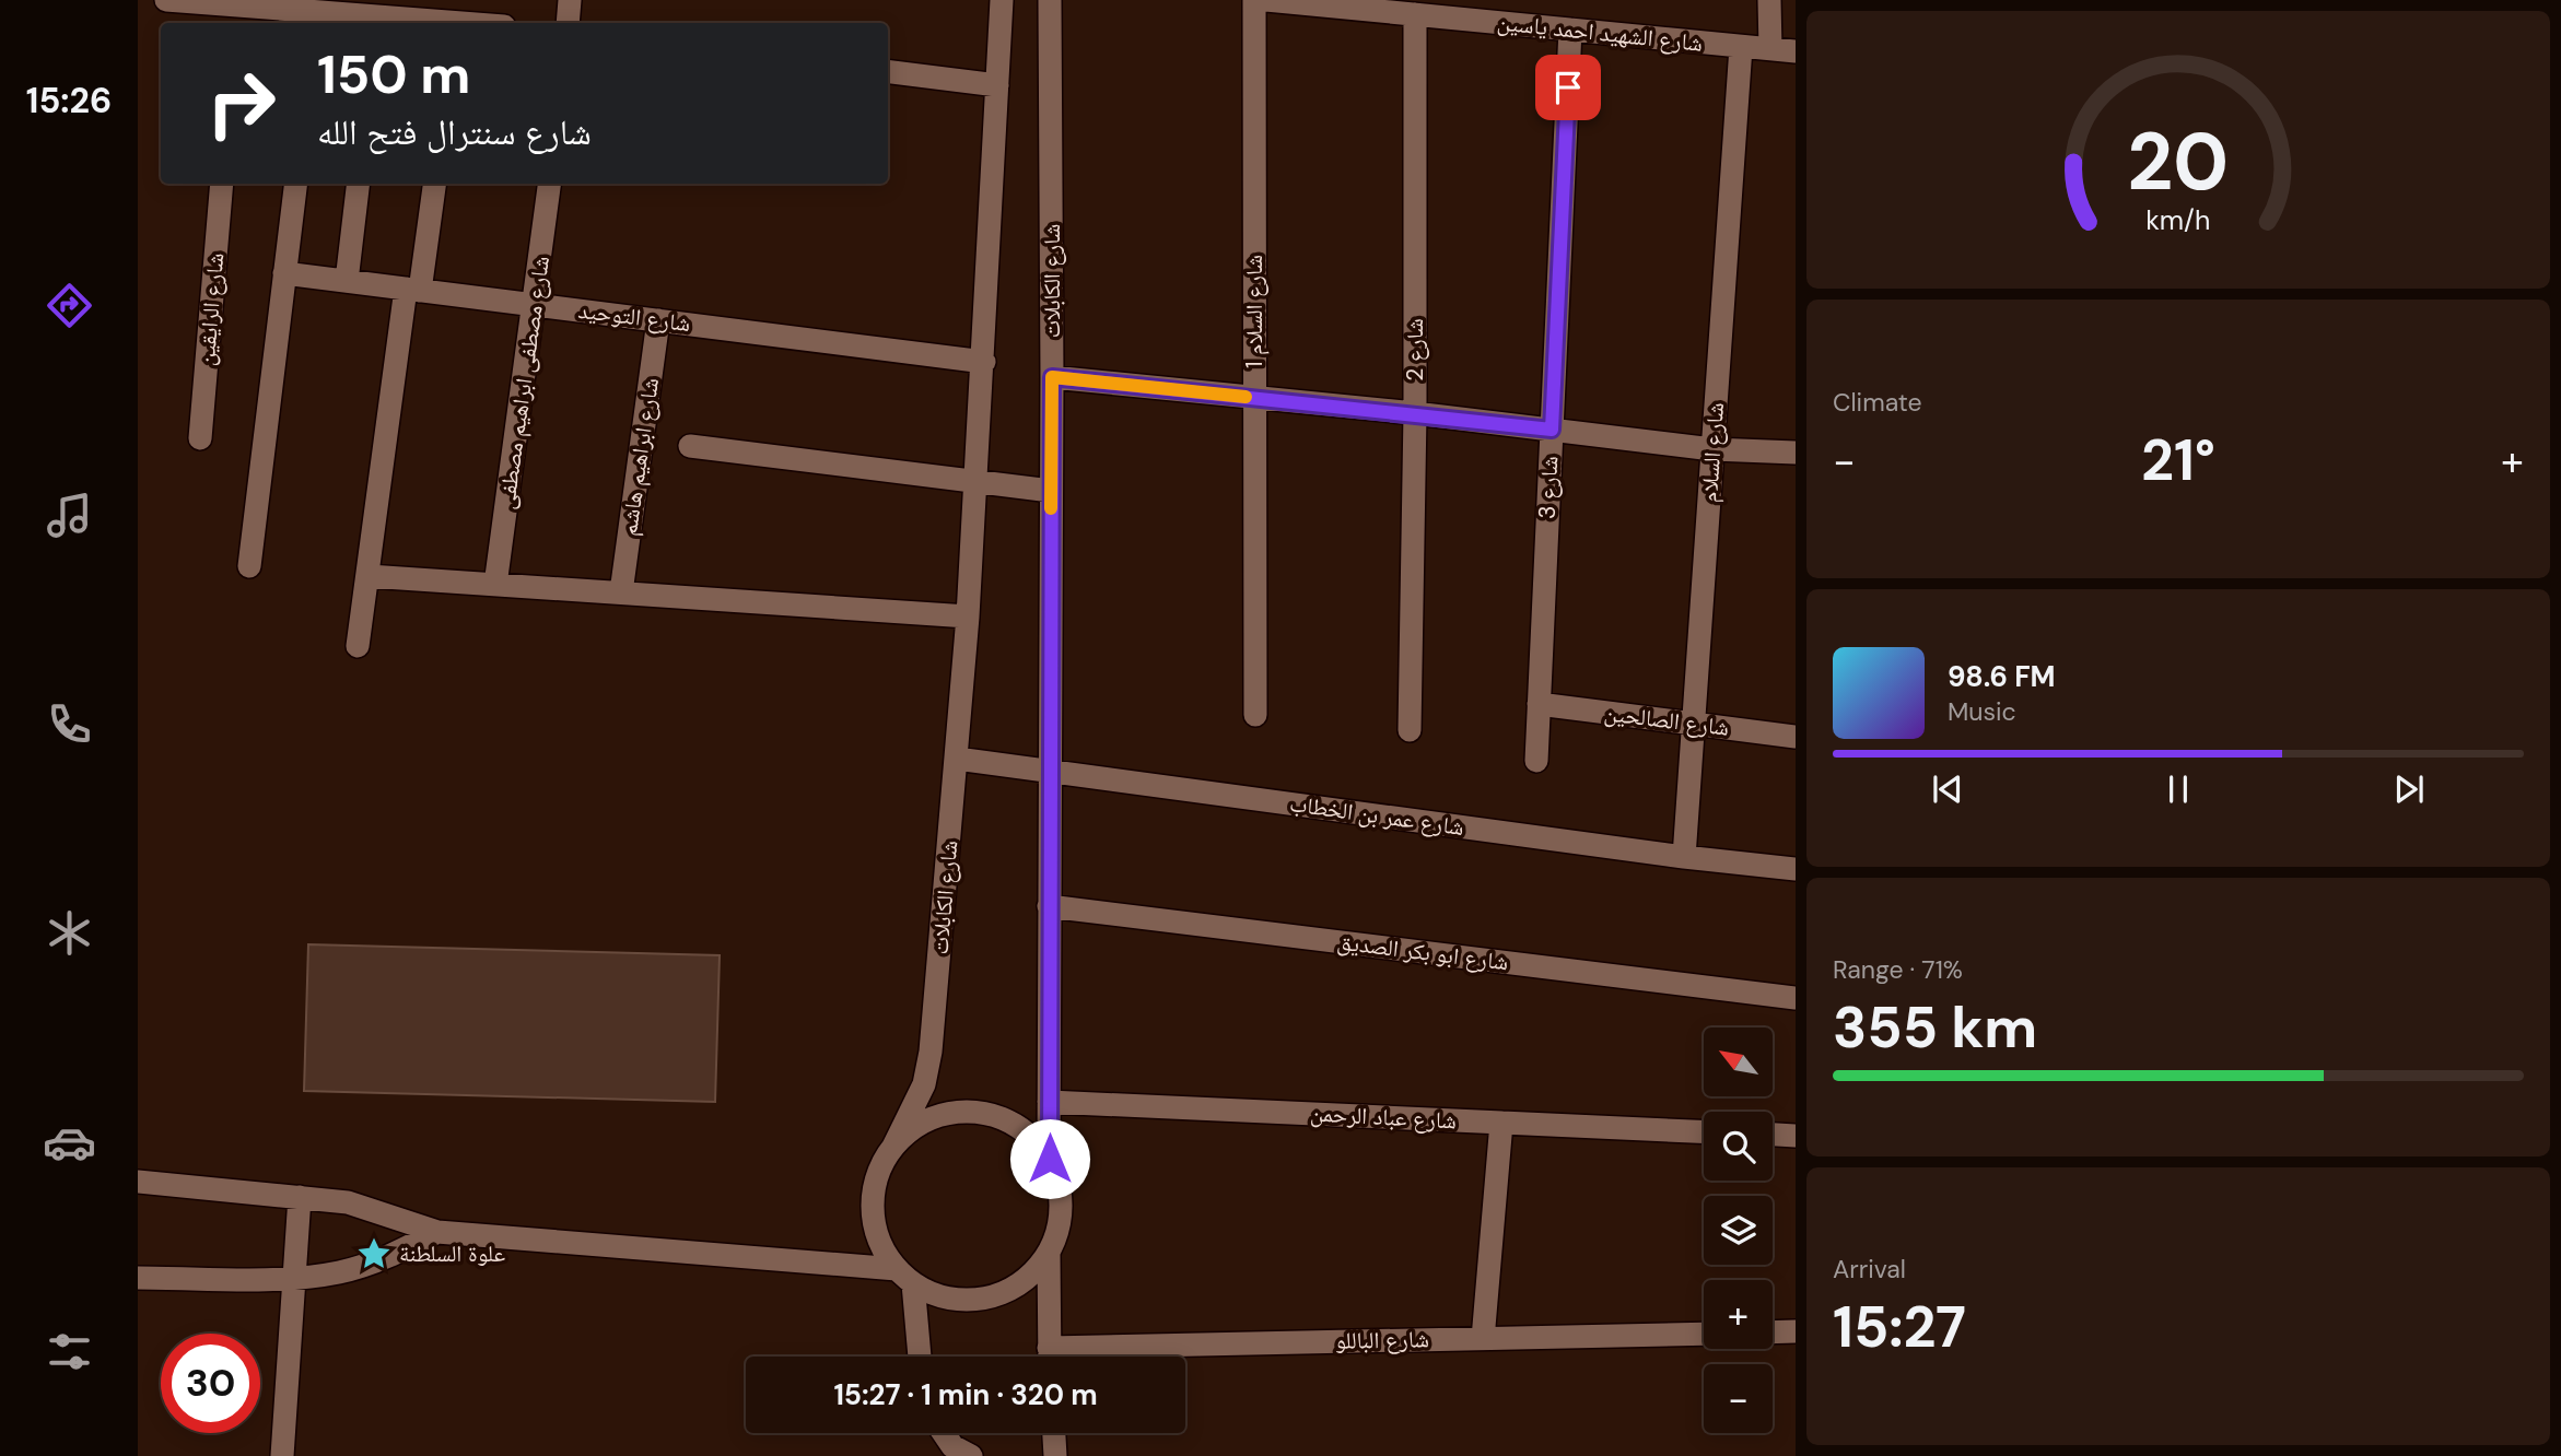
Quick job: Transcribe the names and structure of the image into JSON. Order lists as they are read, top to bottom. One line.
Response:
{"streets":{"street":["شارع الشهيد احمد ياسين","شارع الكابلات","شارع الرايقين","شارع السلام 1","شارع التوحيد","شارع 2","شارع مصطفى ابراهيم مصطفى","شارع السلام","شارع ابراهيم هاشم","شارع 3","شارع الصالحين","شارع عمر بن الخطاب","شارع ابو بكر الصديق","شارع عباد الرحمن","شارع الباللو"]},"crossings":[["شارع الشهيد احمد ياسين","شارع 2"],["شارع الشهيد احمد ياسين","شارع السلام"],["شارع الشهيد احمد ياسين","شارع 3"],["شارع الكابلات","شارع التوحيد"],["شارع الكابلات","شارع عمر بن الخطاب"],["شارع الكابلات","شارع ابو بكر الصديق"],["شارع الكابلات","شارع عباد الرحمن"],["شارع التوحيد","شارع مصطفى ابراهيم مصطفى"],["شارع التوحيد","شارع ابراهيم هاشم"],["شارع السلام","شارع الصالحين"],["شارع السلام","شارع عمر بن الخطاب"],["شارع 3","شارع الصالحين"]],"places":{"place":["علوة السلطنة"]},"north":"top left","page":{"tabs":"15:26","turn":["150 m","شارع سنترال فتح الله"],"tile":["Climate",["Range · 71%","355 km"],["Arrival","15:27"]],"heat":["−","21°","+"],"song":["98.6 FM","Music"],"map_buttons":["+","−"],"limit":"30","trip":"15:27 · 1 min · 320 m","gauge":["20","km/h"]}}
